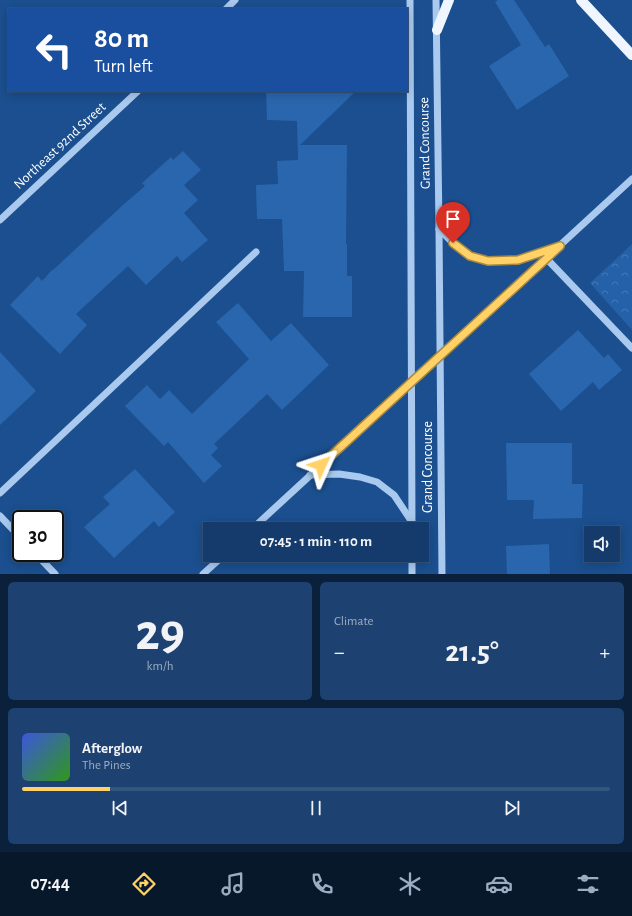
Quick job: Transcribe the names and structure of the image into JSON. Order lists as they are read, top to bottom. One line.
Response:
{"streets":{"street":["Grand Concourse","Northeast 92nd Street"]},"page":{"turn":["80 m","Turn left"],"limit":"30","trip":"07:45 · 1 min · 110 m","tile":[["29","km/h"],"Climate"],"heat":["−","21.5°","+"],"song":["Afterglow","The Pines"],"tabs":"07:44"}}
